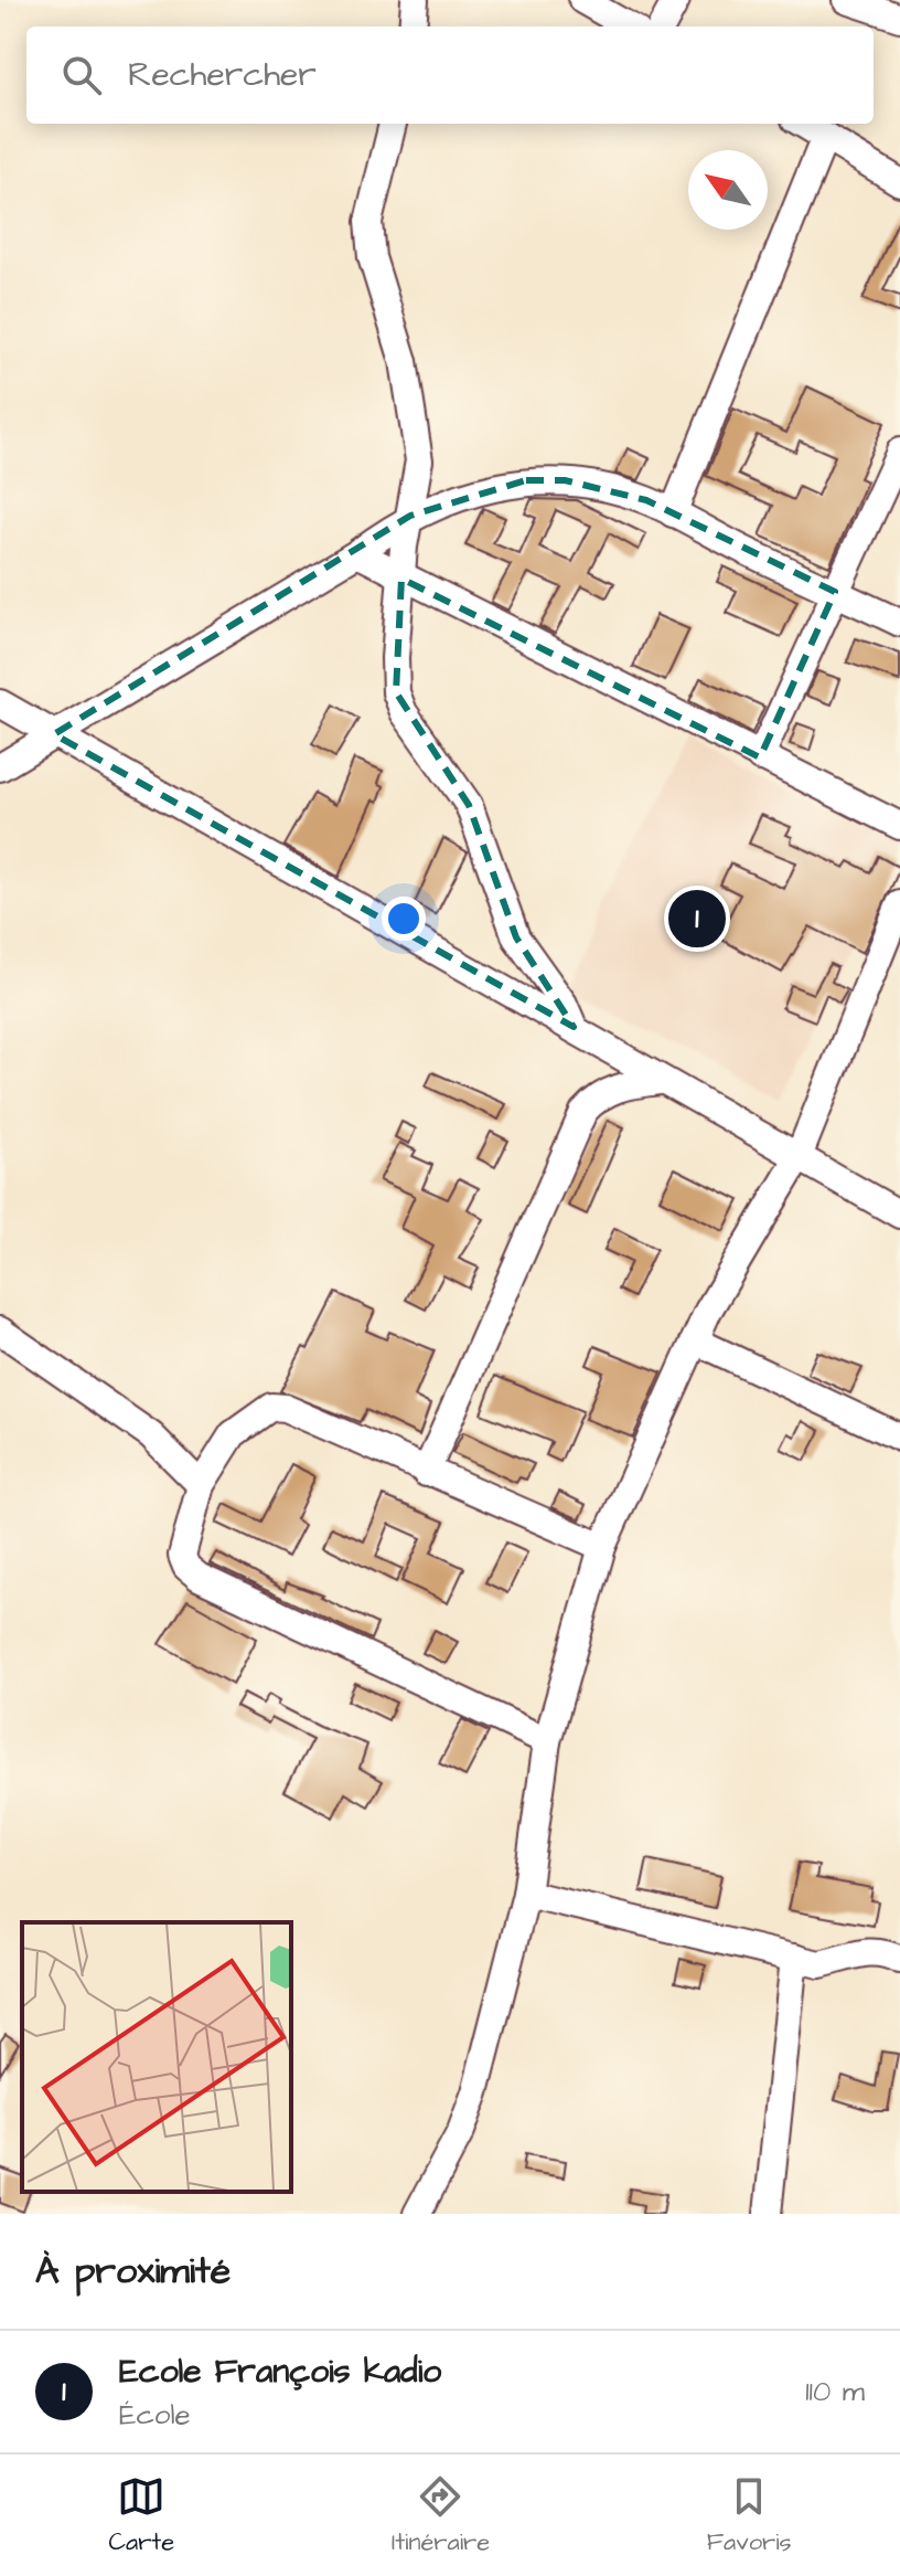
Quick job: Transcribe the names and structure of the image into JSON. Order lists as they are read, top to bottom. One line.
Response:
{"north":"top left","page":{"search":"Rechercher","pins":"1","heading":"À proximité","list":[{"mark":"1","name":"Ecole François kadio","note":"École","value":"110 m"}],"nav":["Carte","Itinéraire","Favoris"]}}
